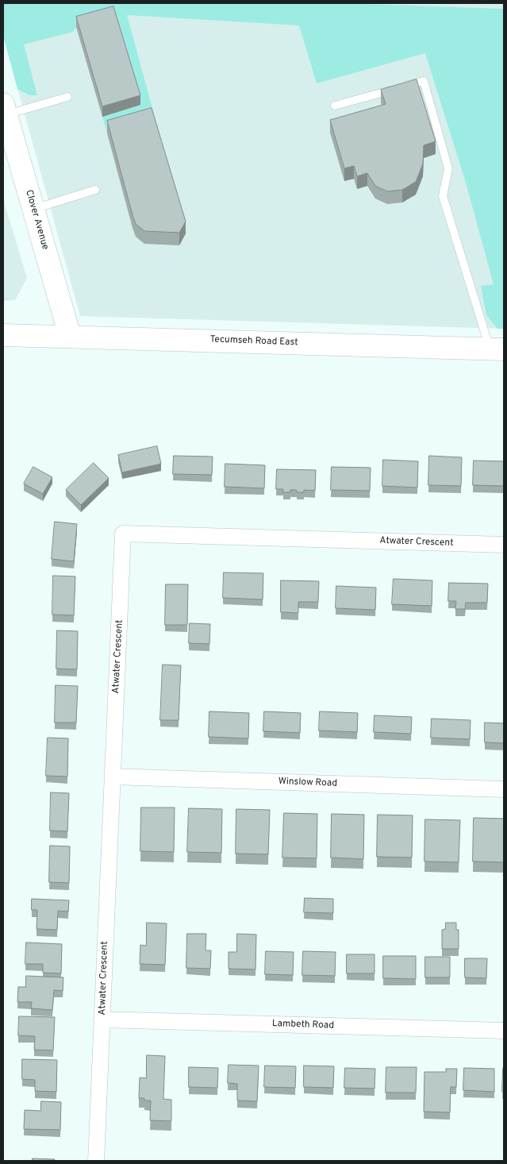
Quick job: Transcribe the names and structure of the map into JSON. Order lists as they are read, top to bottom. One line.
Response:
{"streets":{"main road":["Clover Avenue","Tecumseh Road East"],"street":["Atwater Crescent","Winslow Road","Lambeth Road"]},"crossings":[["Clover Avenue","Tecumseh Road East"],["Atwater Crescent","Winslow Road"],["Atwater Crescent","Lambeth Road"]]}
